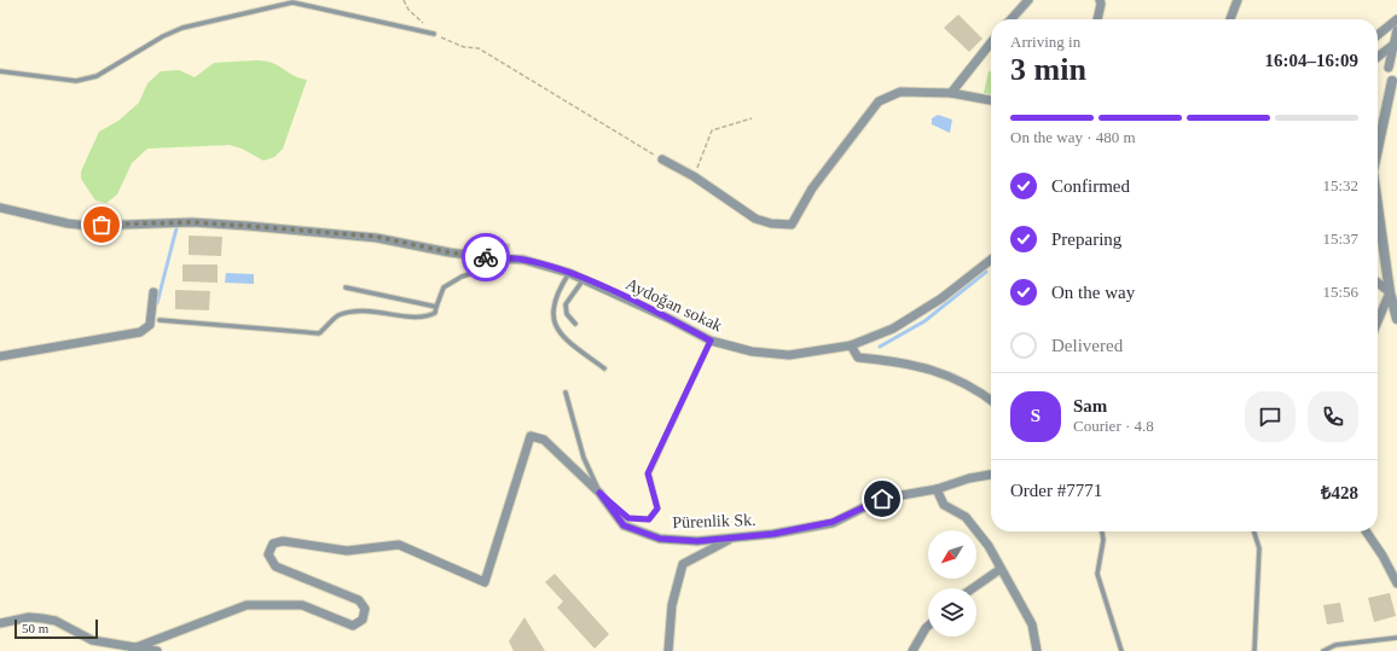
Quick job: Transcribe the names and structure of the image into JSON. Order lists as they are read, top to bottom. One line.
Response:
{"streets":{"street":["Aydoğan sokak","Pürenlik Sk."]},"scale_bar":"50 m","north":"bottom left","page":{"heading":["3 min","Arriving in","16:04–16:09"],"panel":["Sam","Courier · 4.8","Order #7771","₺428"],"bar":"On the way · 480 m","list":[["Confirmed","15:32"],["Preparing","15:37"],["On the way","15:56"],"Delivered"],"round":"S","scale":"50 m"}}
